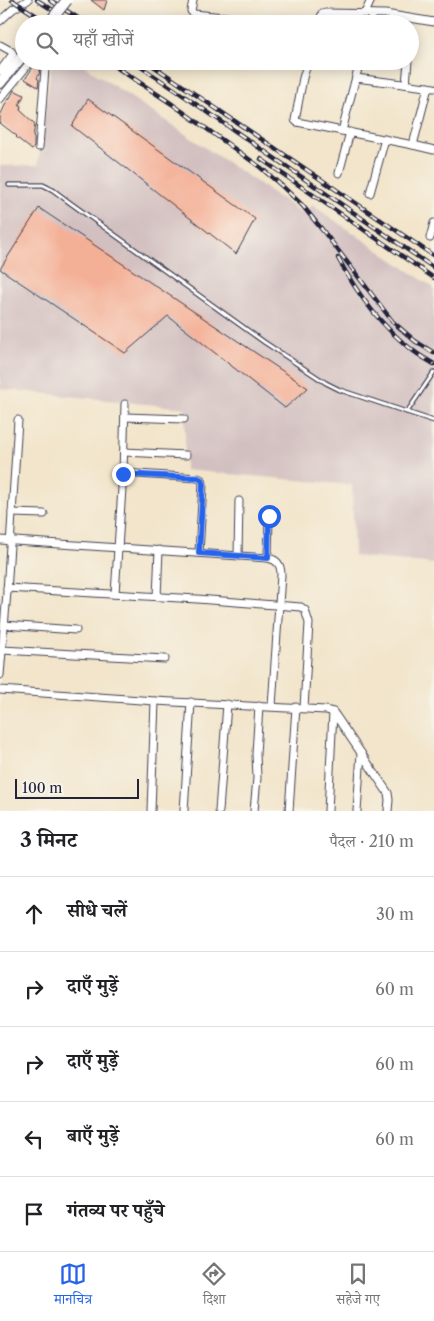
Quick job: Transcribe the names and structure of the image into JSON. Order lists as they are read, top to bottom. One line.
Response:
{"scale_bar":"100 m","page":{"search":"यहाँ खोजें","scale":"100 m","heading":["3 मिनट","पैदल · 210 m"],"list":[["सीधे चलें","30 m"],["दाएँ मुड़ें","60 m"],["दाएँ मुड़ें","60 m"],["बाएँ मुड़ें","60 m"],"गंतव्य पर पहुँचे"],"nav":["मानचित्र","दिशा","सहेजे गए"]}}
